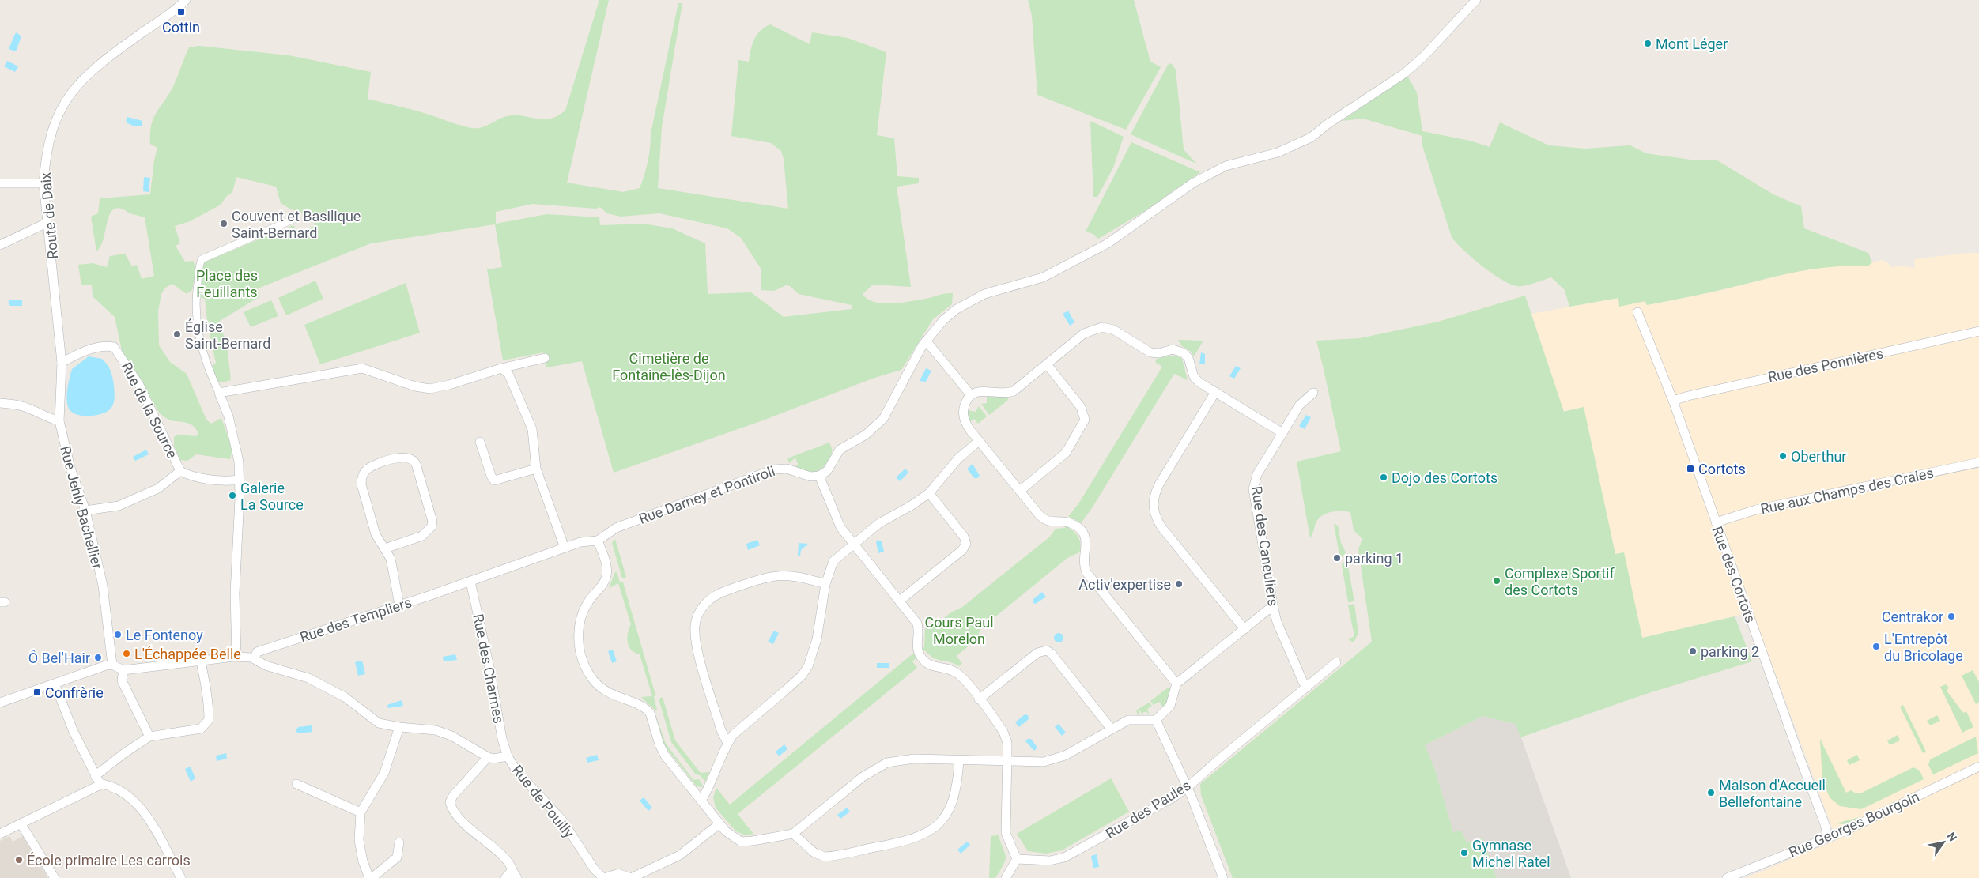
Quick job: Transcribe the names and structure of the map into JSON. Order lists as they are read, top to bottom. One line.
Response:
{"streets":{"street":["Route de Daix","Rue des Ponnières","Rue de la Source","Rue aux Champs des Craies","Rue Darney et Pontiroli","Rue Jehly Bachellier","Rue des Caneuliers","Rue des Cortots","Rue des Templiers","Rue des Charmes","Rue de Pouilly","Rue des Paules","Rue Georges Bourgoin"]},"crossings":[["Route de Daix","Rue de la Source"],["Route de Daix","Rue Jehly Bachellier"],["Rue des Ponnières","Rue des Cortots"],["Rue aux Champs des Craies","Rue des Cortots"],["Rue Darney et Pontiroli","Rue des Templiers"],["Rue des Caneuliers","Rue des Paules"],["Rue des Cortots","Rue Georges Bourgoin"],["Rue des Templiers","Rue des Charmes"],["Rue des Charmes","Rue de Pouilly"]],"parks":["Place des Feuillants","Cimetière de Fontaine-lès-Dijon","Cours Paul Morelon"],"places":{"transit":["Cottin","Cortots","Confrèrie"],"other":["Mont Léger","Couvent et Basilique Saint-Bernard","Église Saint-Bernard","Oberthur","Dojo des Cortots","Galerie La Source","parking 1","Complexe Sportif des Cortots","Activ'expertise","Centrakor","Le Fontenoy","L'Entrepôt du Bricolage","parking 2","L'Échappée Belle","Ô Bel'Hair","Maison d'Accueil Bellefontaine","Gymnase Michel Ratel","École primaire Les carrois"]},"north":"top right"}
